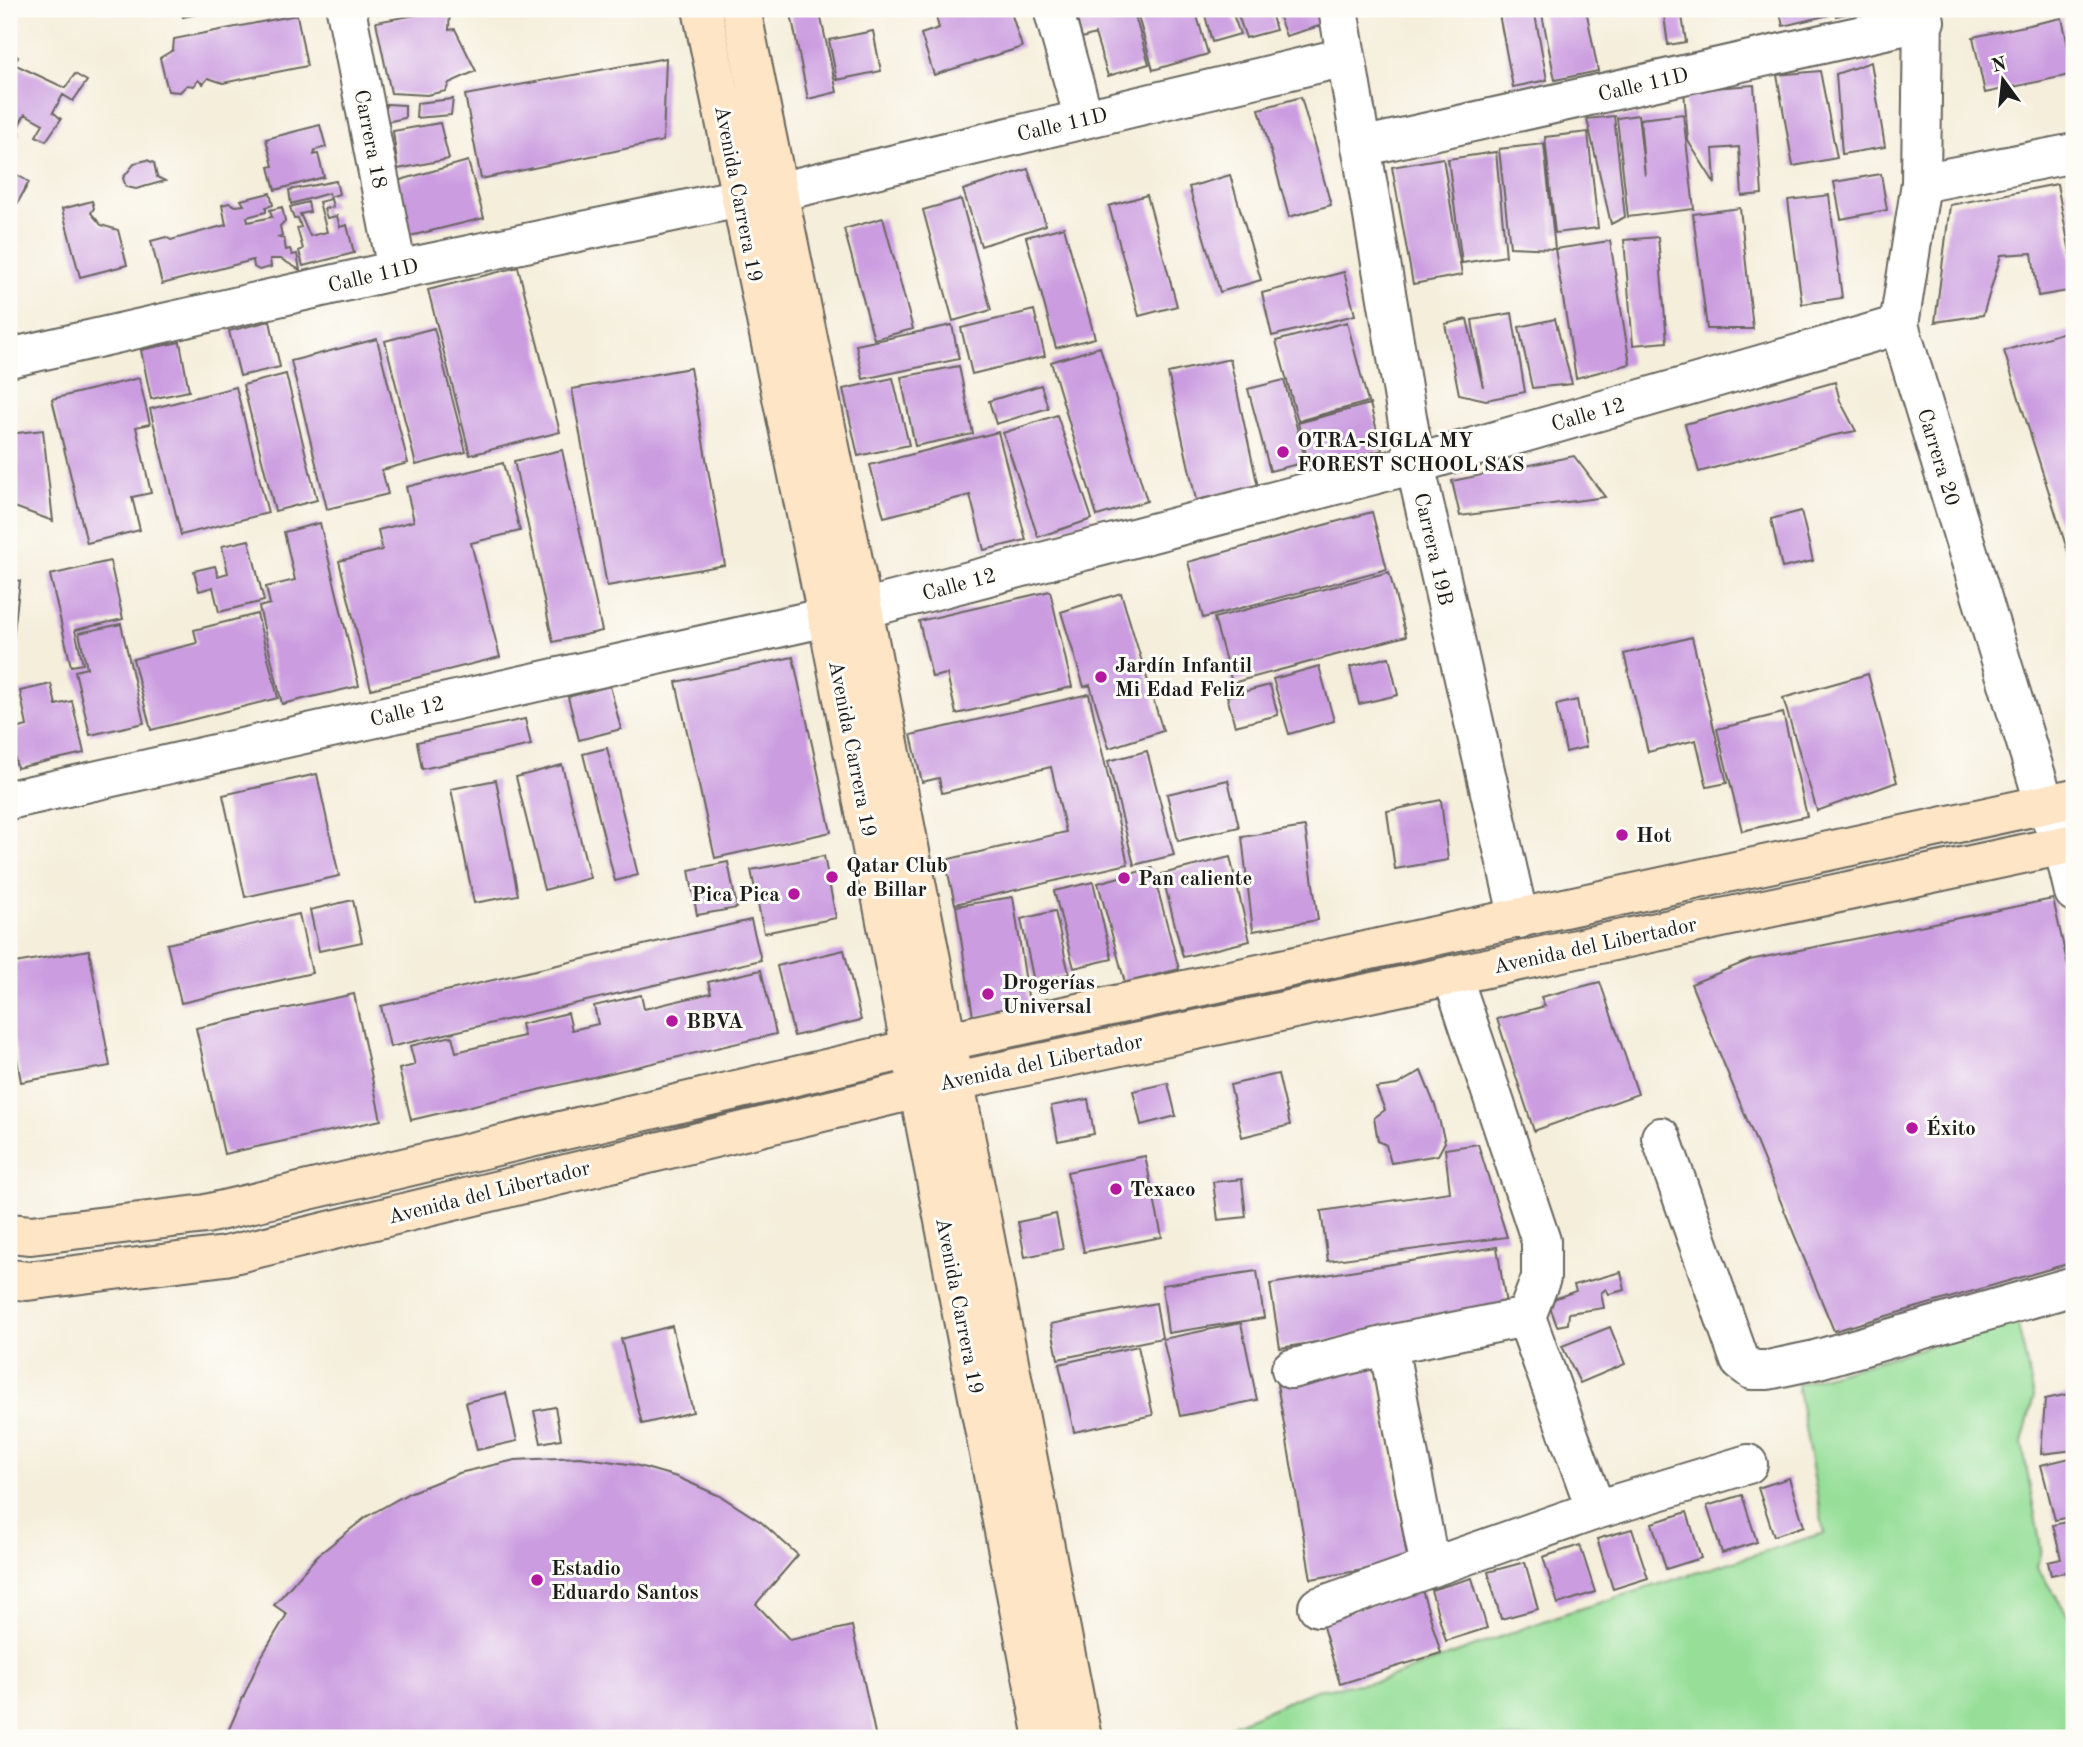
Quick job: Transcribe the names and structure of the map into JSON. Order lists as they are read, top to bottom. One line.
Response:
{"streets":{"main road":["Avenida Carrera 19","Avenida del Libertador"],"street":["Calle 11D","Carrera 18","Calle 12","Carrera 20","Carrera 19B"]},"crossings":[["Calle 11D","Carrera 18"],["Calle 11D","Avenida Carrera 19"],["Calle 11D","Carrera 20"],["Calle 11D","Carrera 19B"],["Avenida Carrera 19","Calle 12"],["Avenida Carrera 19","Avenida del Libertador"],["Calle 12","Carrera 20"],["Calle 12","Carrera 19B"],["Carrera 20","Avenida del Libertador"],["Carrera 19B","Avenida del Libertador"]],"places":["OTRA-SIGLA MY FOREST SCHOOL SAS","Jardín Infantil Mi Edad Feliz","Hot","Qatar Club de Billar","Pan caliente","Pica Pica","Drogerías Universal","BBVA","Éxito","Texaco","Estadio Eduardo Santos"],"north":"top"}
